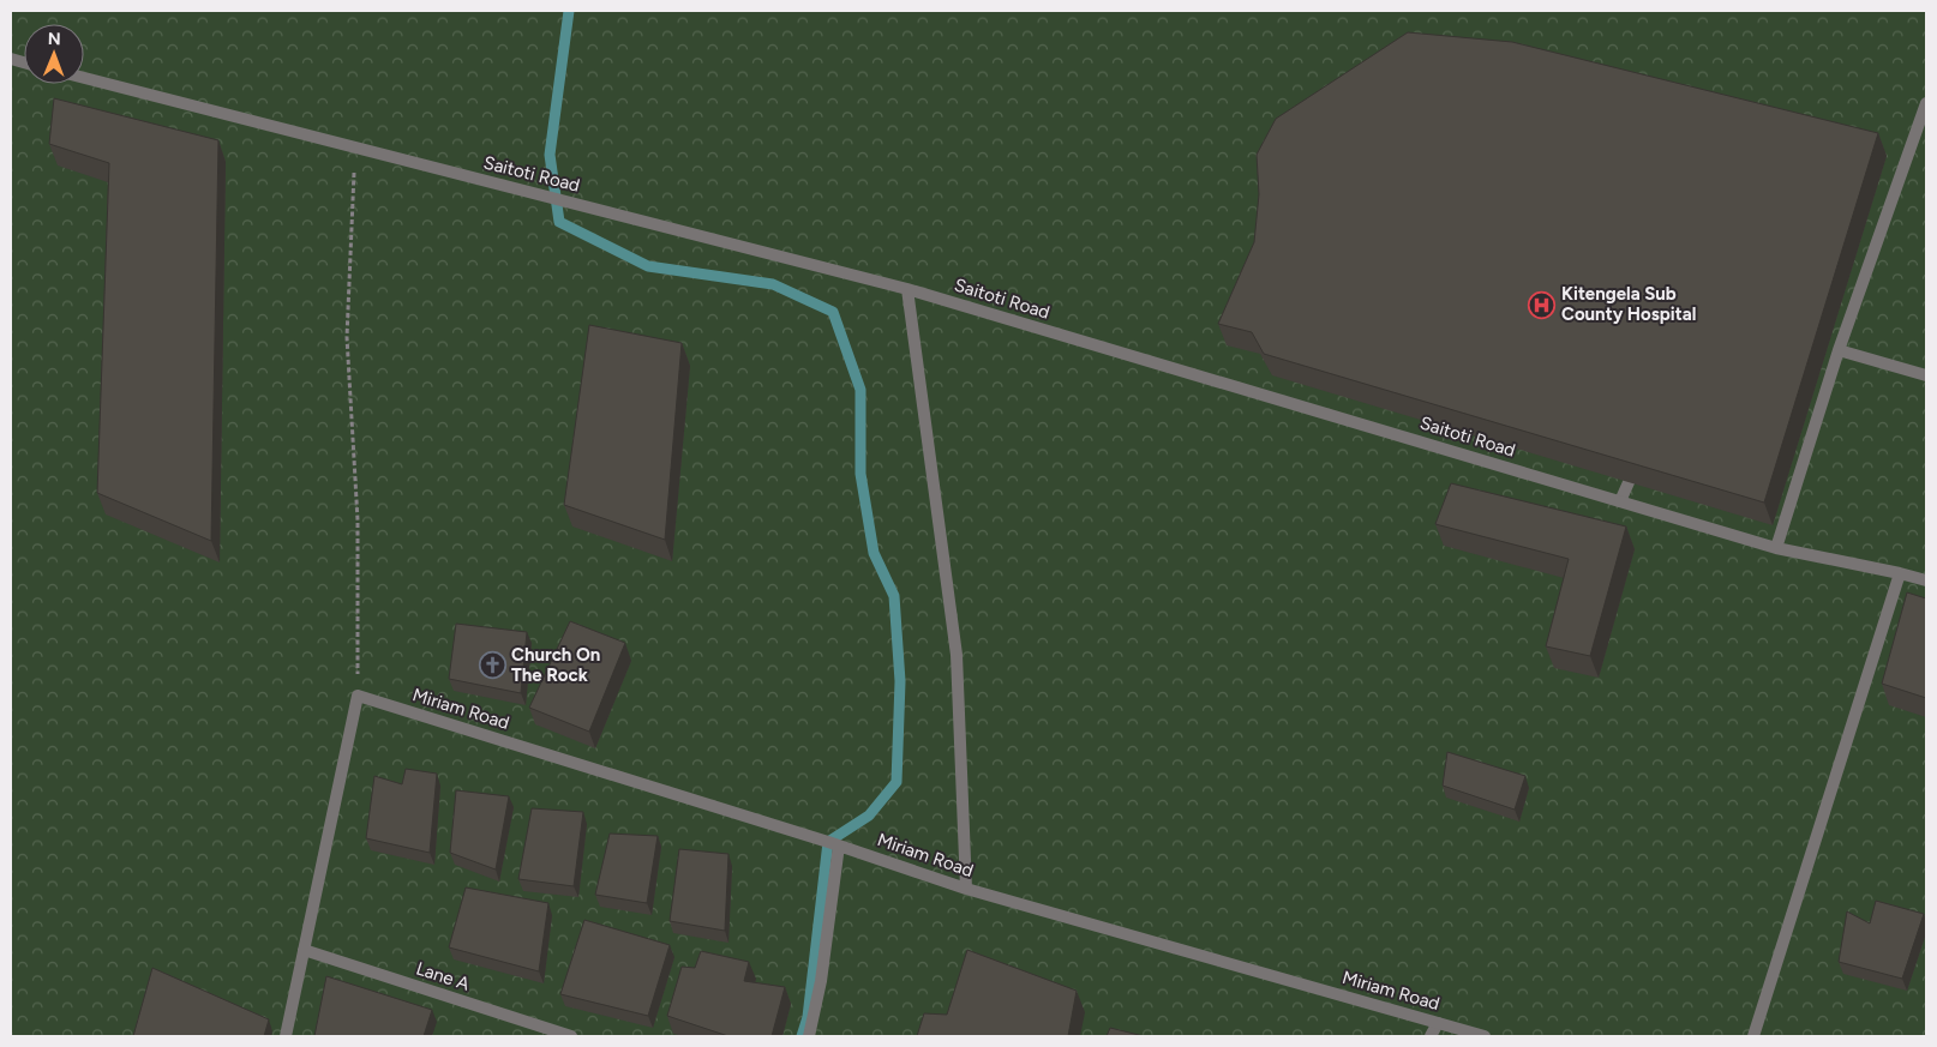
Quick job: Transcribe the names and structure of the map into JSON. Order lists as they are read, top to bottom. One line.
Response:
{"streets":{"street":["Saitoti Road","Miriam Road","Lane A"]},"places":{"hospital":["Kitengela Sub County Hospital"],"church":["Church On The Rock"]},"north":"top"}
